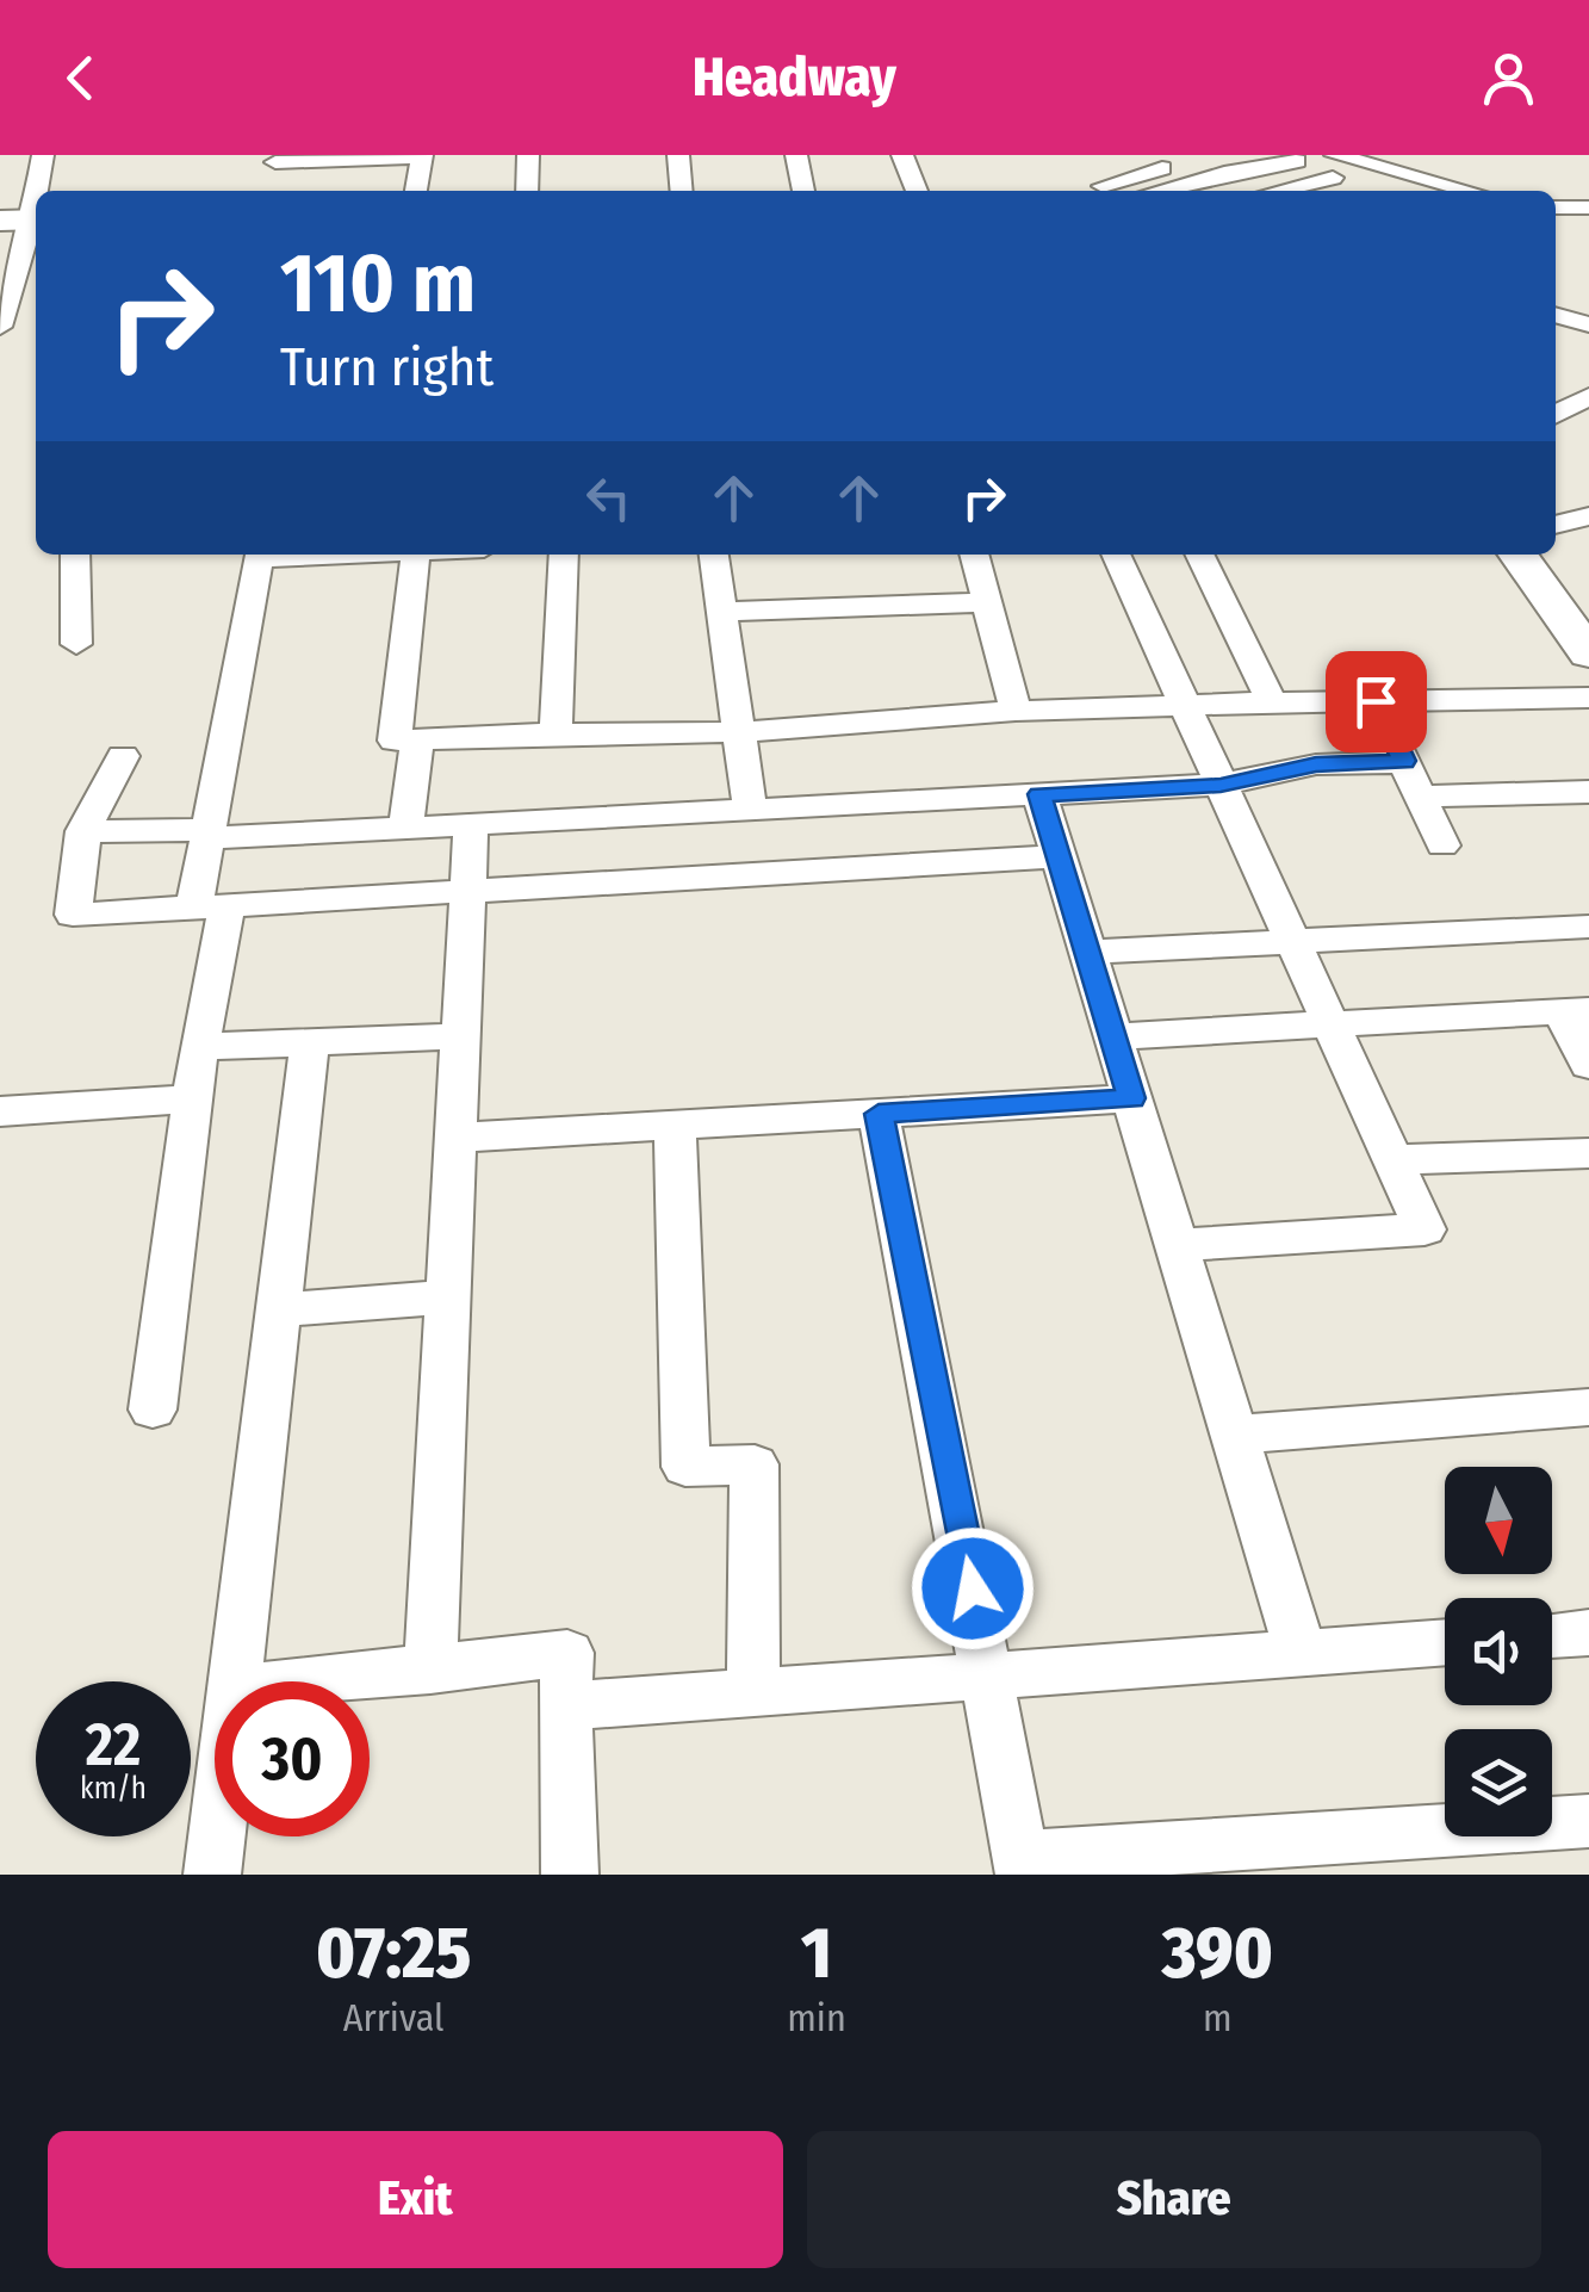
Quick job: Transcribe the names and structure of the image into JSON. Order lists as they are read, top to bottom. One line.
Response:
{"north":"bottom","page":{"header":"Headway","turn":["110 m","Turn right"],"speed":"22 km/h","limit":"30","eta":["07:25","Arrival","1","min","390","m"],"buttons":["Exit","Share"]}}
